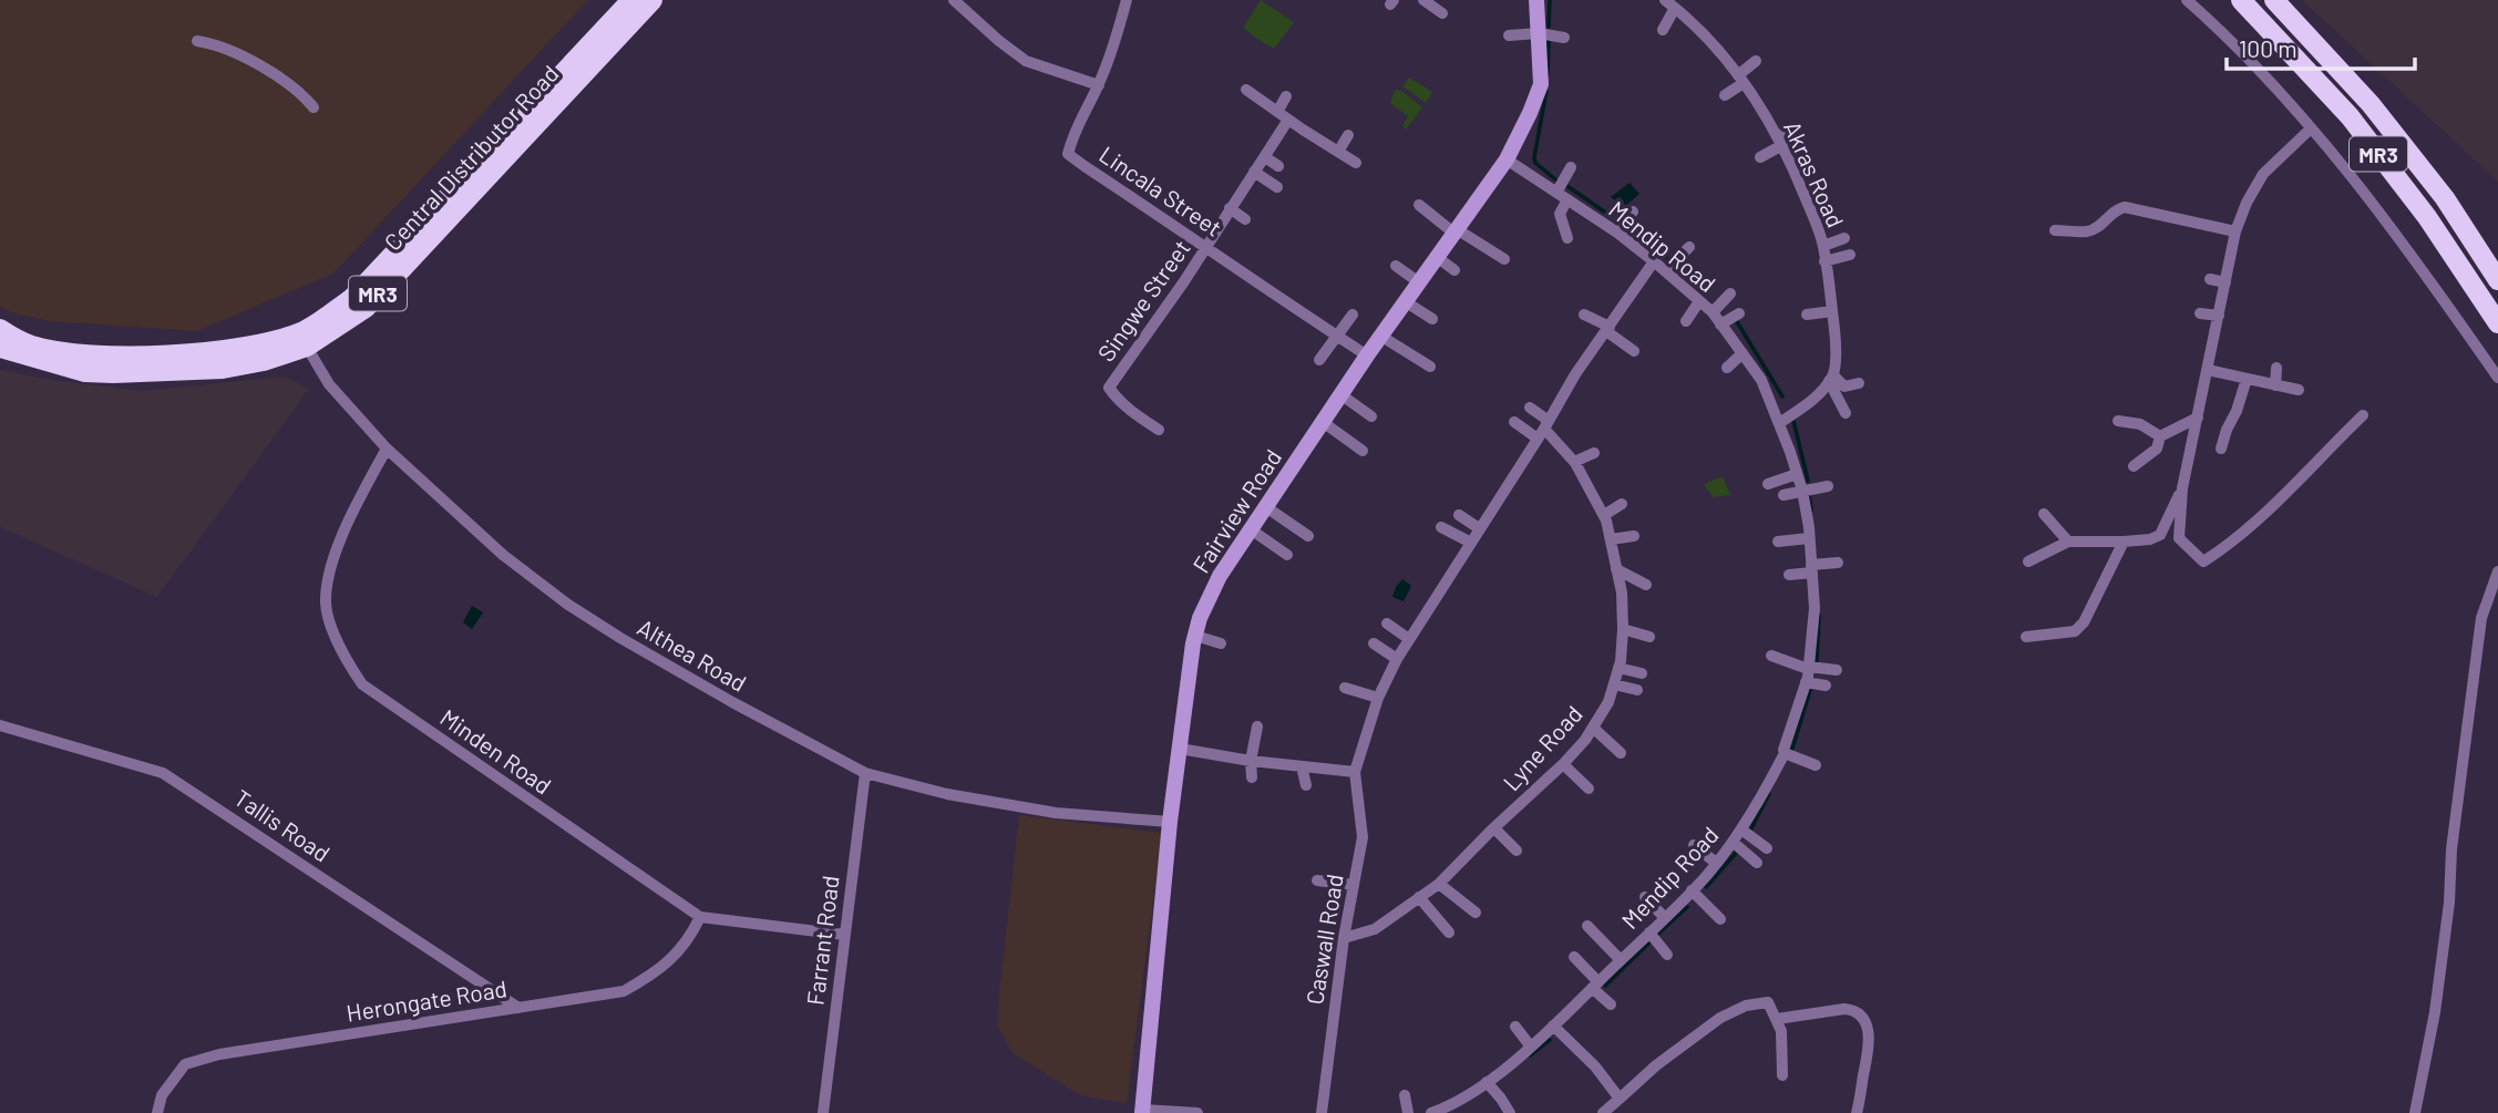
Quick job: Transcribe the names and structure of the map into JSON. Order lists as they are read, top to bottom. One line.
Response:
{"streets":{"highway":["MR3","Central Distributor Road"],"main road":["Fairview Road"],"street":["Akras Road","Lincala Street","Mendip Road","Singwe Street","Althea Road","Lyne Road","Minden Road","Tallis Road","Caswall Road","Farrant Road","Herongate Road"]},"crossings":[["Central Distributor Road","Althea Road"],["Lincala Street","Singwe Street"],["Lincala Street","Fairview Road"],["Mendip Road","Fairview Road"],["Fairview Road","Althea Road"],["Althea Road","Minden Road"],["Althea Road","Farrant Road"],["Lyne Road","Caswall Road"],["Minden Road","Farrant Road"],["Minden Road","Herongate Road"],["Tallis Road","Herongate Road"]],"scale_bar":"100 m"}
